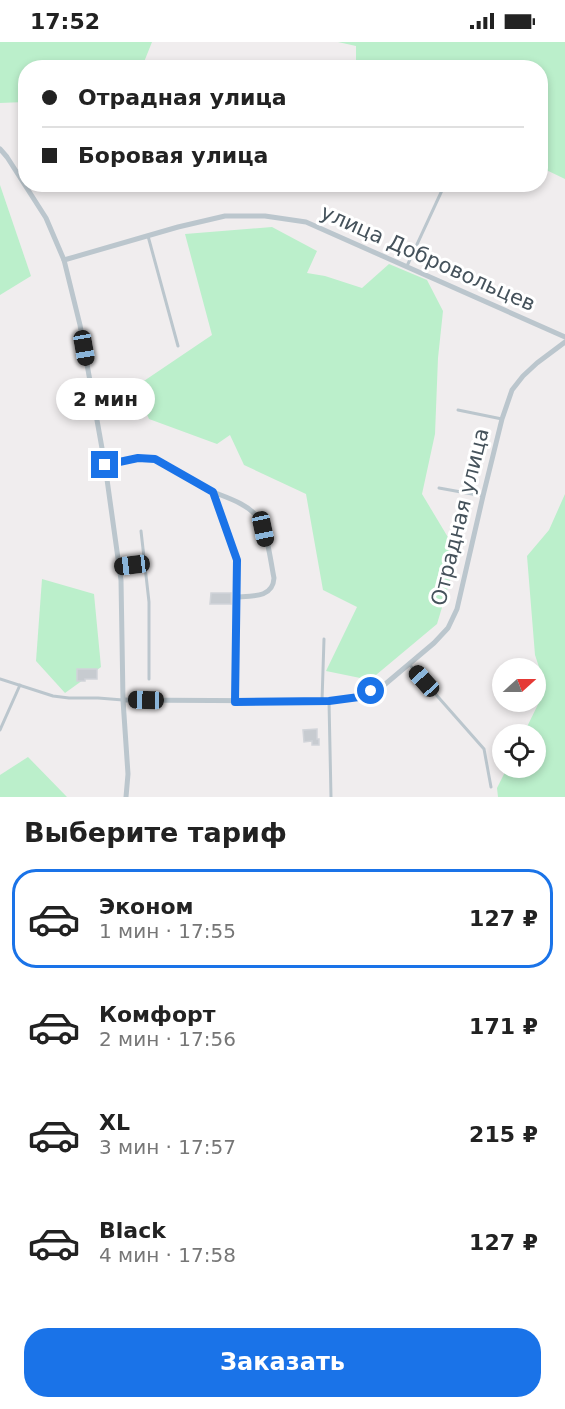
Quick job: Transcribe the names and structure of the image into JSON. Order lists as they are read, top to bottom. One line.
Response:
{"streets":{"street":["улица Добровольцев","Отрадная улица"]},"north":"right","page":{"status":"17:52","banner":["Отрадная улица","Боровая улица"],"bubble":"2 мин","heading":"Выберите тариф","list":[{"name":"Эконом","note":"1 мин · 17:55","value":"127 ₽"},{"name":"Комфорт","note":"2 мин · 17:56","value":"171 ₽"},{"name":"XL","note":"3 мин · 17:57","value":"215 ₽"},{"name":"Black","note":"4 мин · 17:58","value":"127 ₽"}],"buttons":"Заказать"}}
